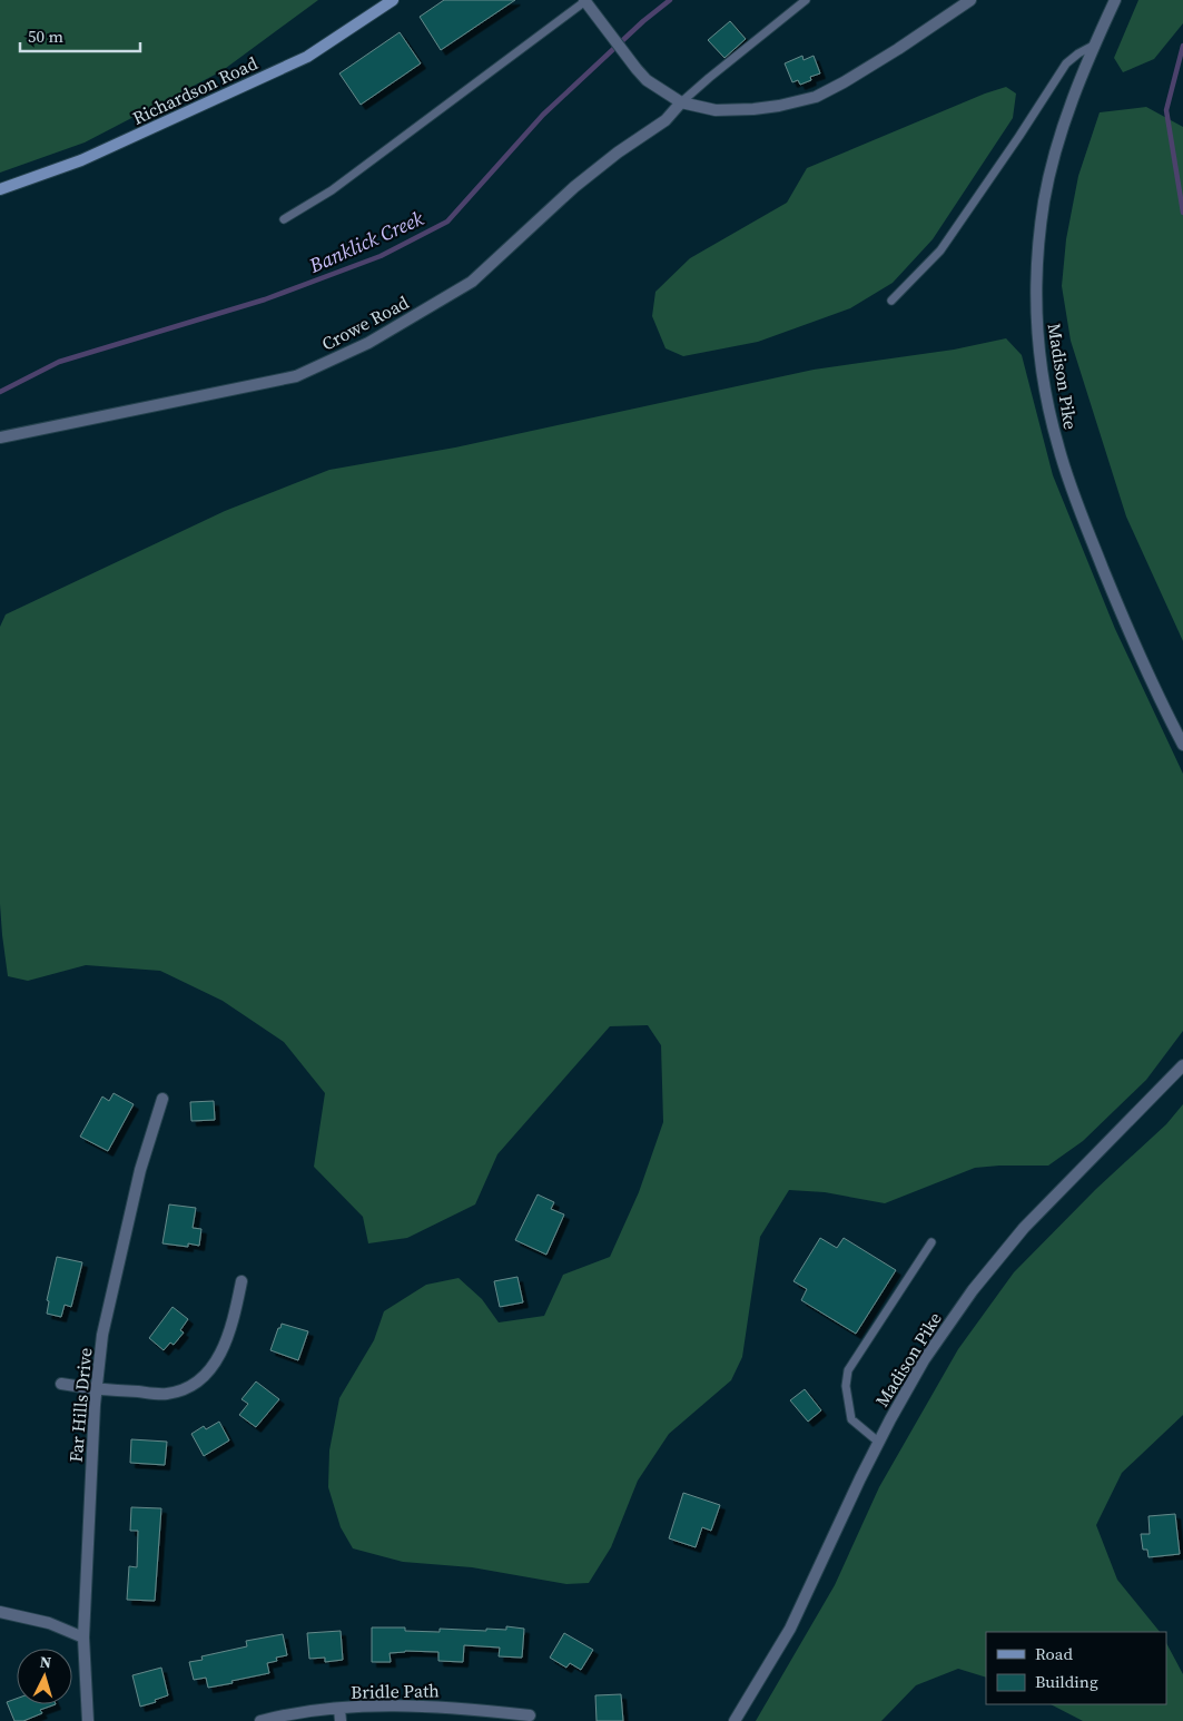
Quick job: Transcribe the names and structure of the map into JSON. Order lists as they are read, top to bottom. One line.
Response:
{"streets":{"main road":["Richardson Road"],"street":["Crowe Road","Madison Pike","Far Hills Drive","Bridle Path"]},"water":["Banklick Creek"],"legend":["Road","Building"],"scale_bar":"50 m","north":"top"}
